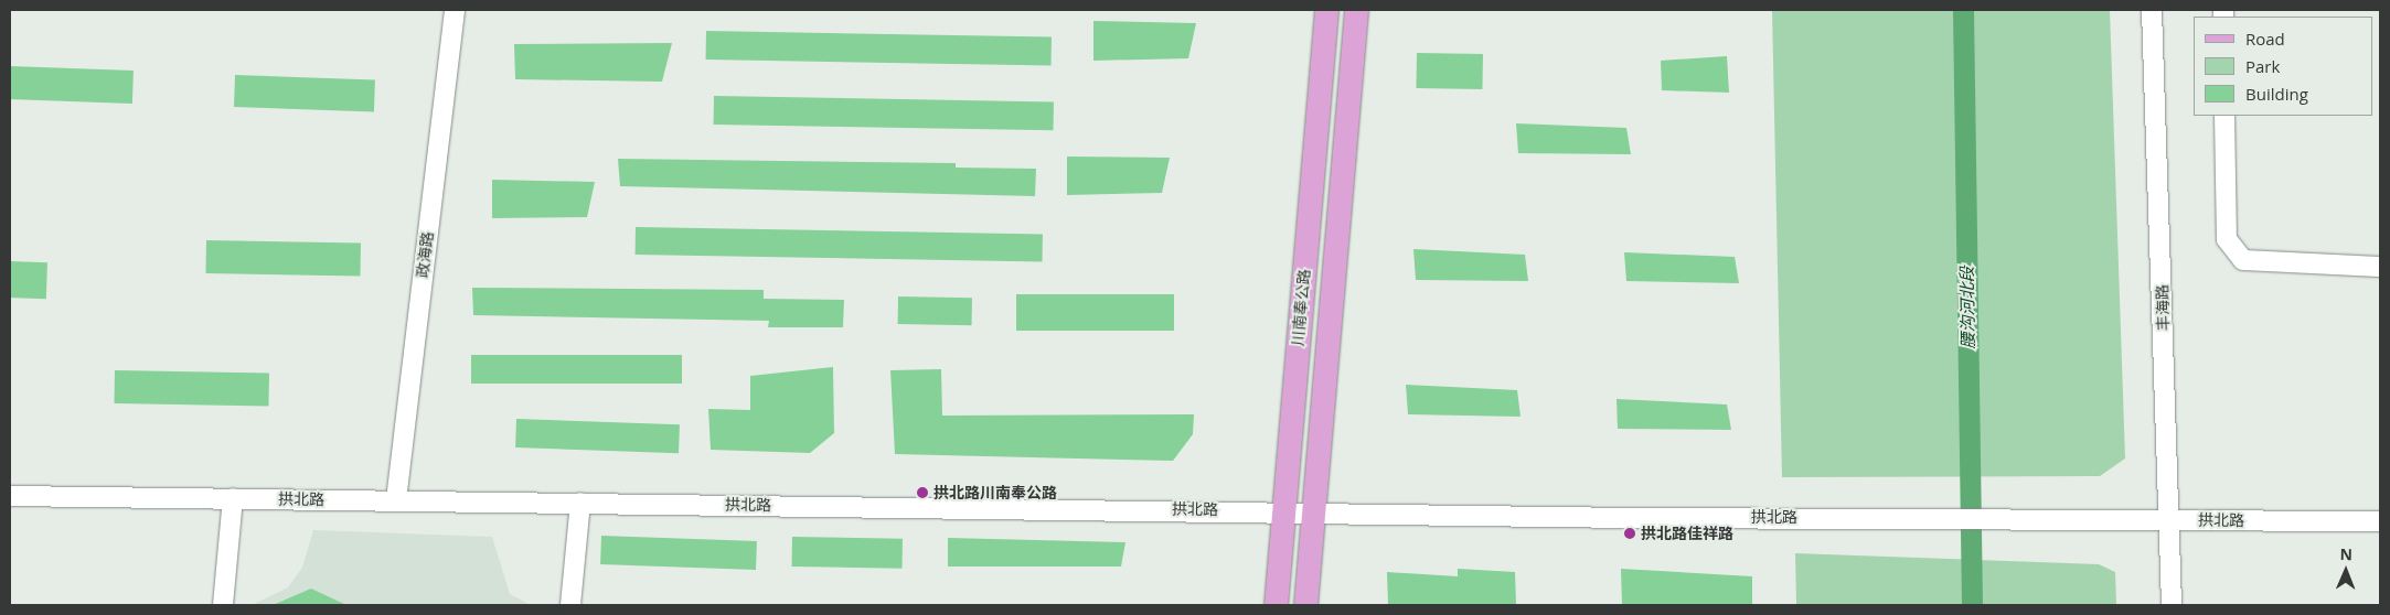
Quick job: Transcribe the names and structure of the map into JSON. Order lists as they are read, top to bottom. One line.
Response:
{"streets":{"main road":["川南奉公路"],"street":["政海路","丰海路","拱北路"]},"crossings":[["政海路","拱北路"],["川南奉公路","拱北路"],["丰海路","拱北路"]],"water":["腰沟河北段"],"places":["拱北路川南奉公路","拱北路佳祥路"],"legend":["Road","Park","Building"],"north":"top"}
